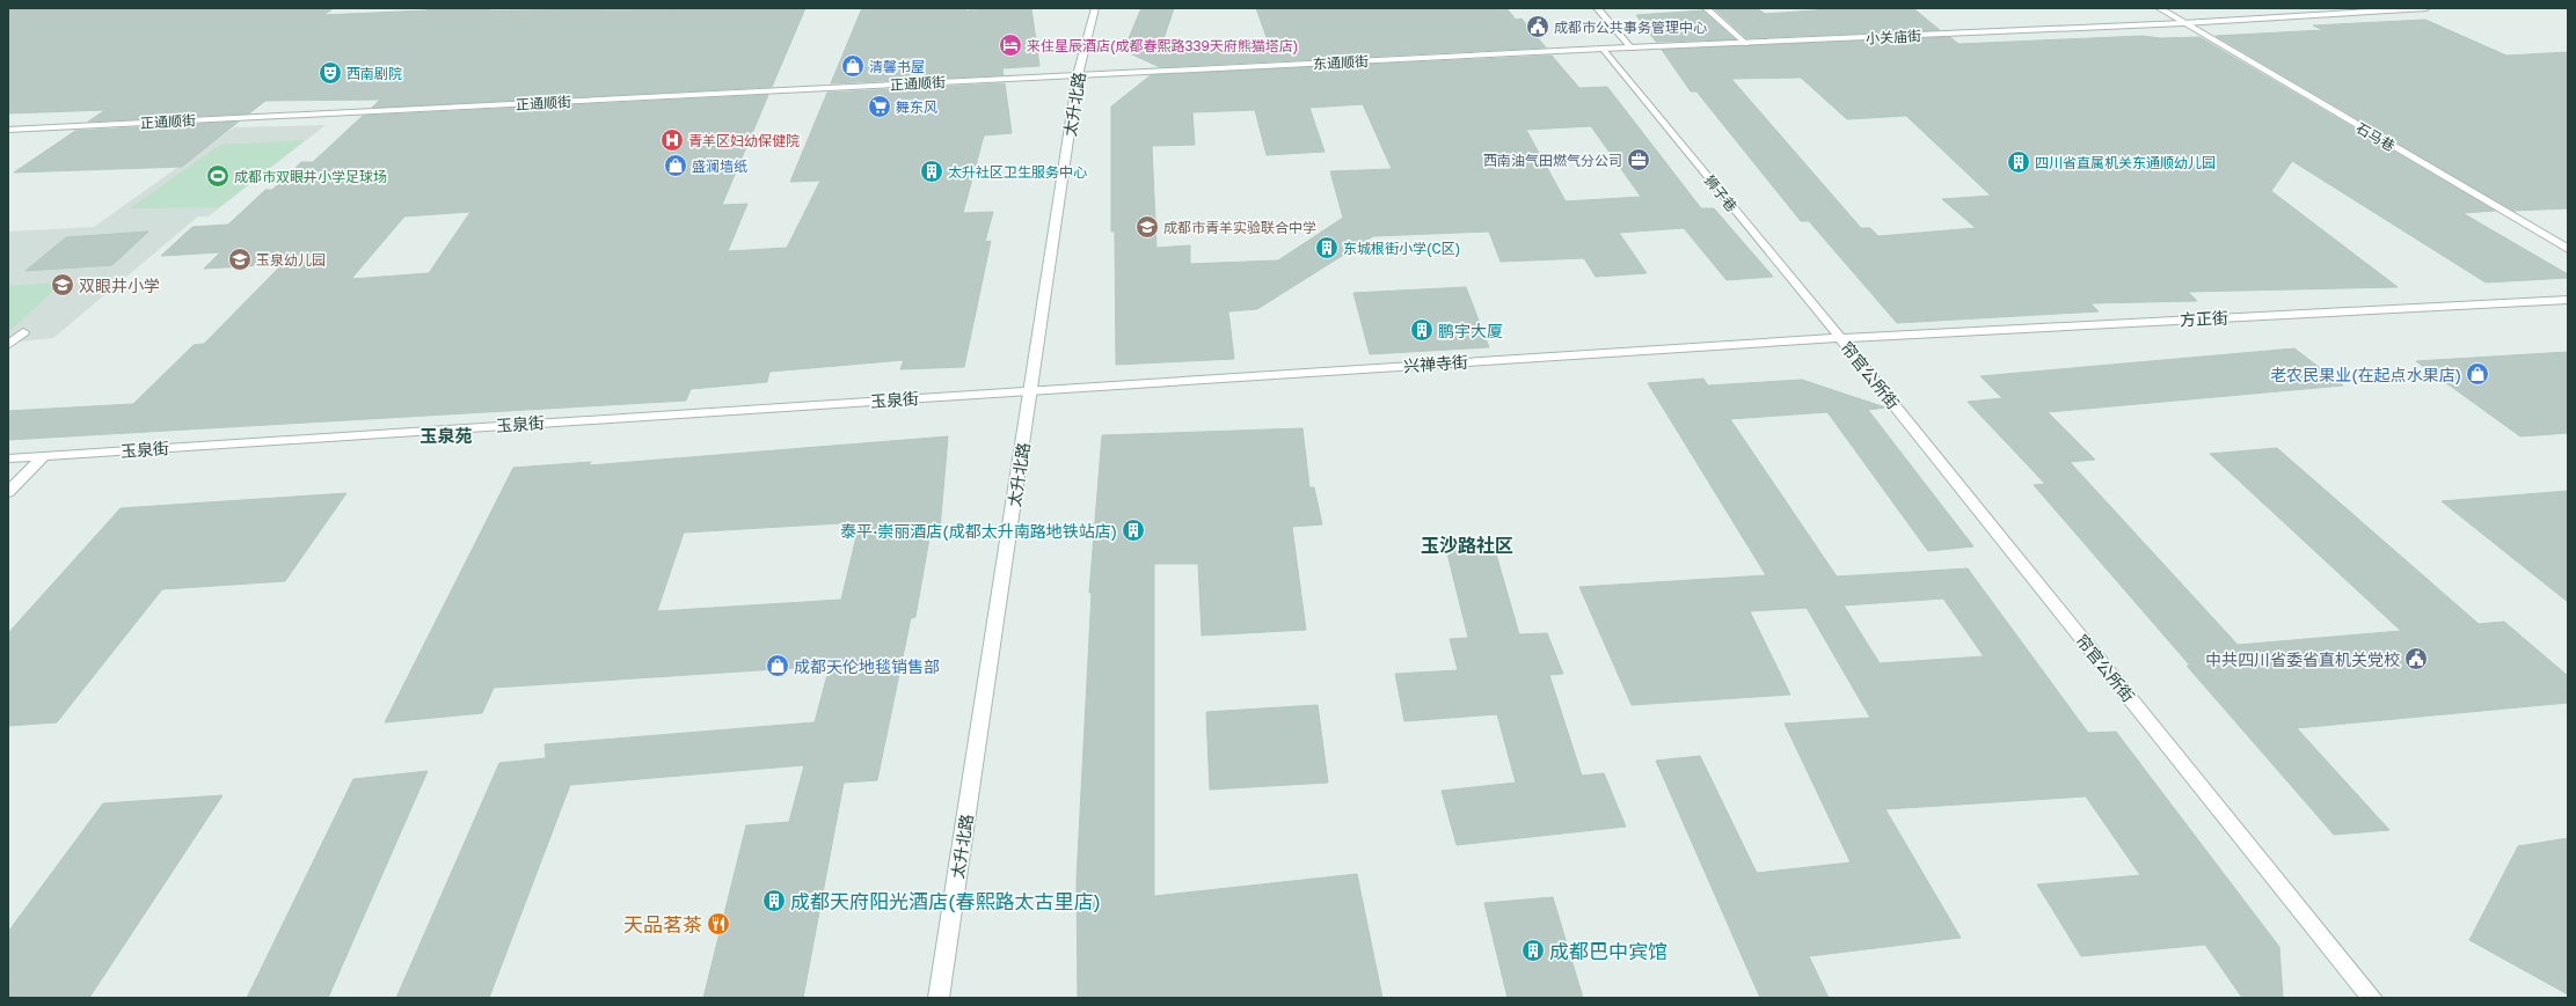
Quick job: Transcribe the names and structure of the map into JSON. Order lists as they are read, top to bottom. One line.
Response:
{"streets":{"street":["小关庙街","东通顺街","正通顺街","太升北路","石马巷","狮子巷","方正街","兴禅寺街","帘官公所街","玉泉街"]},"crossings":[["小关庙街","东通顺街"],["小关庙街","石马巷"],["小关庙街","狮子巷"],["东通顺街","正通顺街"],["东通顺街","太升北路"],["东通顺街","狮子巷"],["正通顺街","太升北路"],["太升北路","兴禅寺街"],["太升北路","玉泉街"],["狮子巷","方正街"],["狮子巷","兴禅寺街"],["狮子巷","帘官公所街"],["方正街","兴禅寺街"],["方正街","帘官公所街"],["兴禅寺街","帘官公所街"],["兴禅寺街","玉泉街"]],"districts":["玉泉苑","玉沙路社区"],"places":{"public building":["成都市公共事务管理中心","中共四川省委省直机关党校"],"hotel":["来住星辰酒店(成都春熙路339天府熊猫塔店)"],"shop":["清馨书屋","盛澜墙纸","老农民果业(在起点水果店)","成都天伦地毯销售部"],"theatre":["西南剧院"],"supermarket":["舞东风"],"hospital":["青羊区妇幼保健院"],"office":["西南油气田燃气分公司"],"building":["四川省直属机关东通顺幼儿园","太升社区卫生服务中心","东城根街小学(C区)","鹏宇大厦","泰平·崇丽酒店(成都太升南路地铁站店)","成都天府阳光酒店(春熙路太古里店)","成都巴中宾馆"],"sports":["成都市双眼井小学足球场"],"school or university":["成都市青羊实验联合中学","玉泉幼儿园","双眼井小学"],"restaurant":["天品茗茶"]}}
